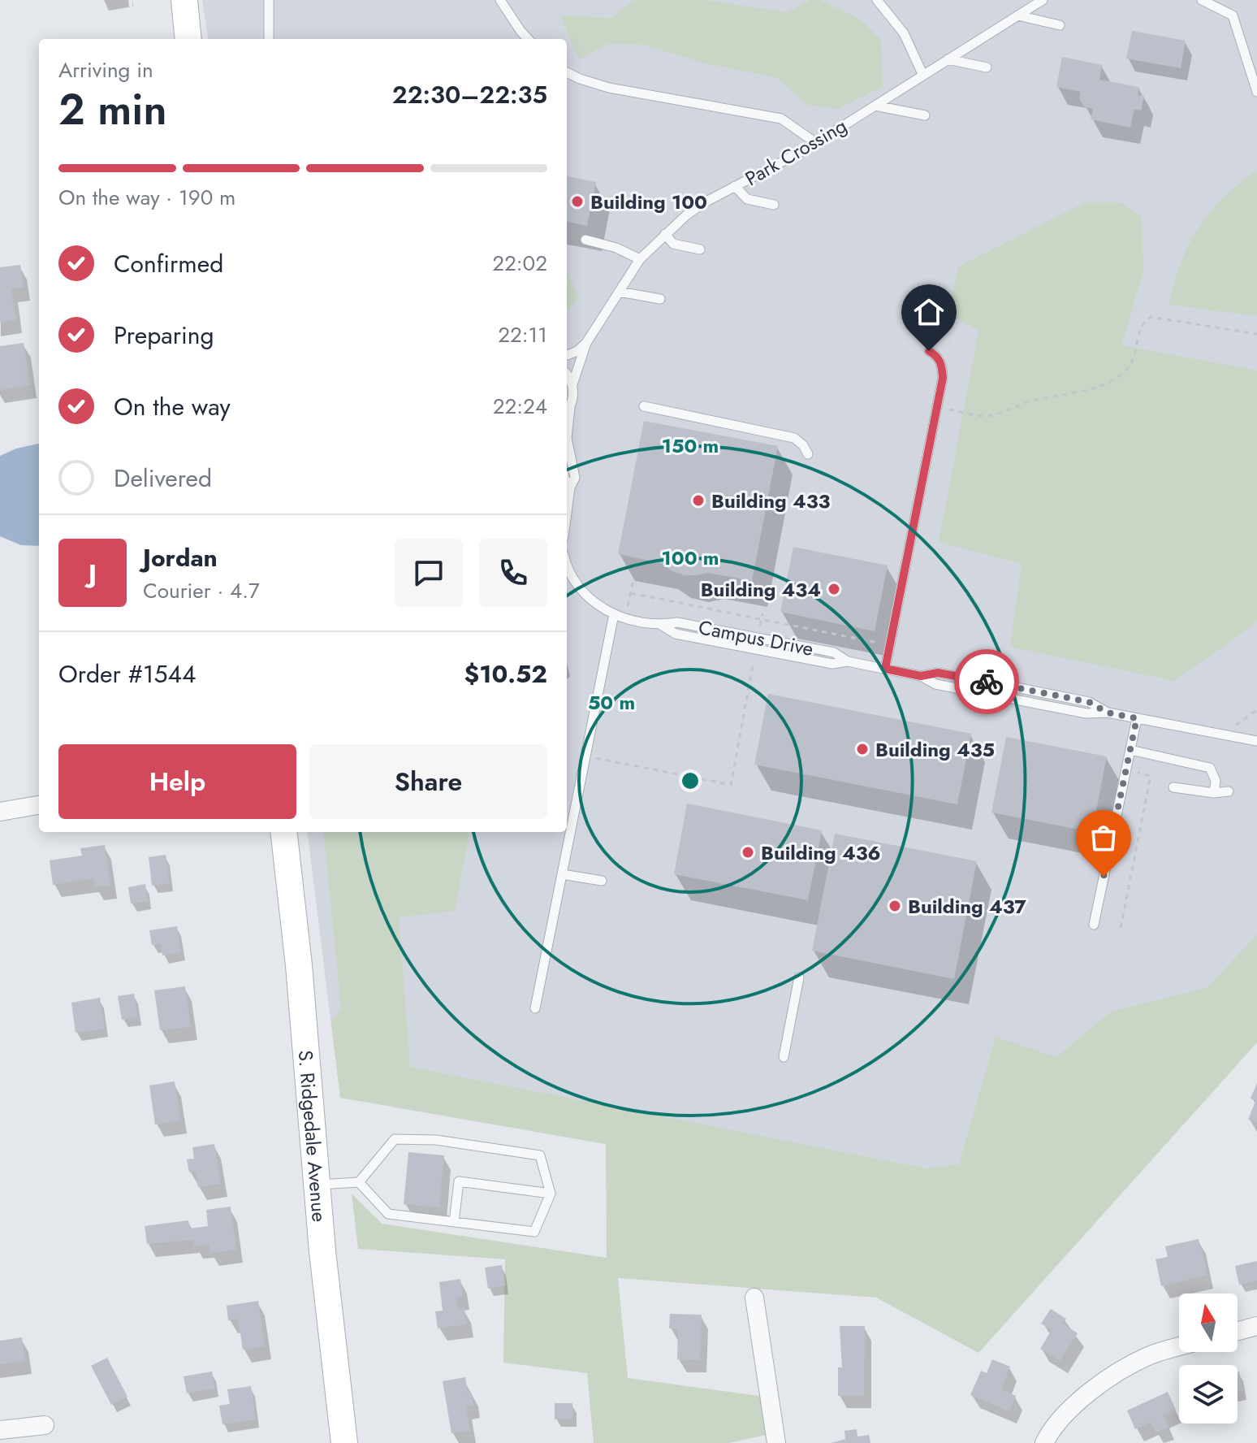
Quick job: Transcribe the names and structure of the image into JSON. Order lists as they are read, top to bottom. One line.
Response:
{"streets":{"main road":["S. Ridgedale Avenue"],"lane":["Park Crossing","Campus Drive"]},"places":["Building 100","Building 433","Building 434","Building 435","Building 436","Building 437"],"north":"top","page":{"heading":["2 min","Arriving in","22:30–22:35"],"panel":["Jordan","Courier · 4.7","Order #1544","$10.52"],"bar":"On the way · 190 m","list":[["Confirmed","22:02"],["Preparing","22:11"],["On the way","22:24"],"Delivered"],"round":"J","buttons":["Help","Share"]},"rings":["150 m","100 m","50 m"]}
